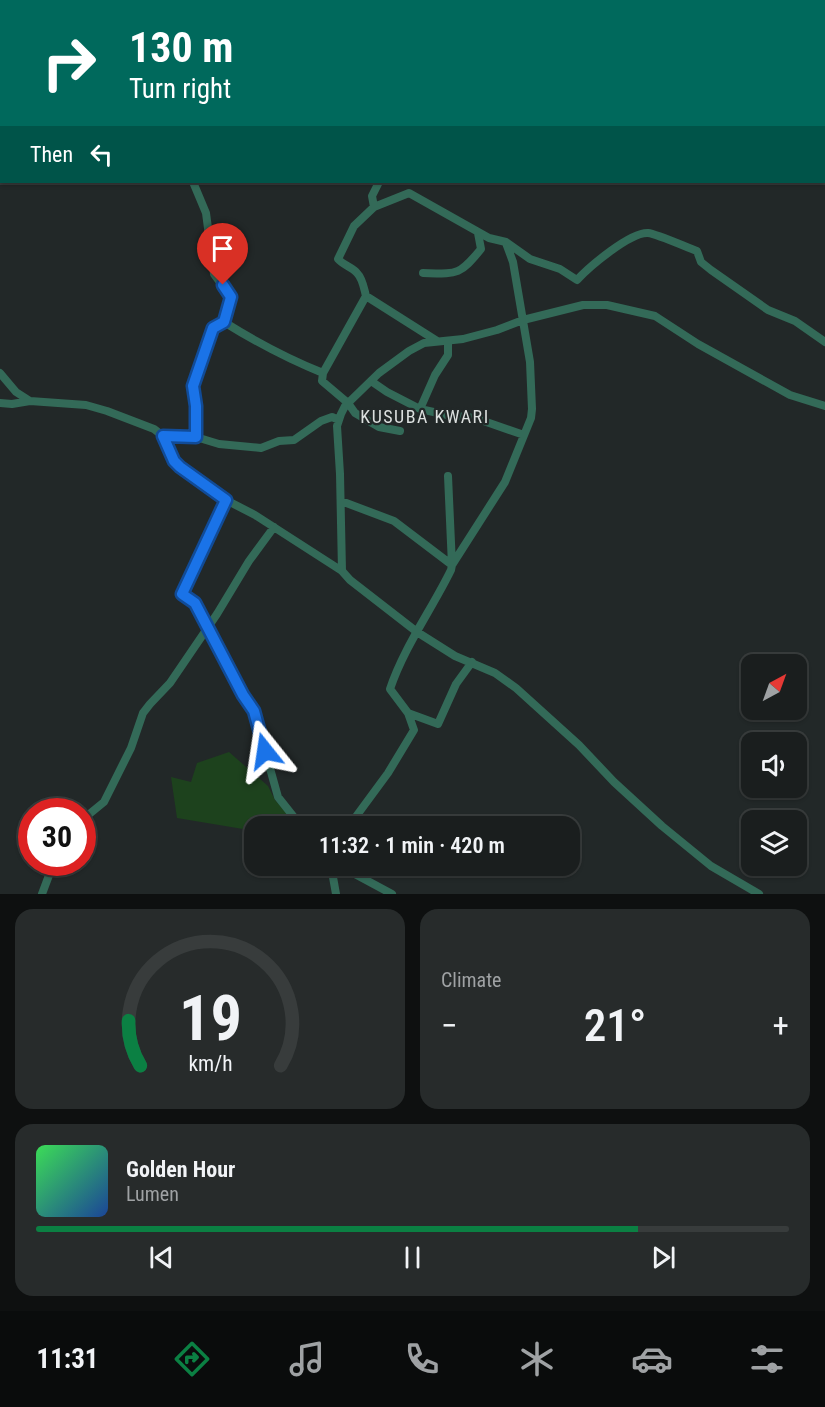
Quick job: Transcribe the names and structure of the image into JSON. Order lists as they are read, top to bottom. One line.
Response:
{"districts":["KUSUBA KWARI"],"north":"top right","page":{"turn":["130 m","Turn right"],"then":"Then","limit":"30","trip":"11:32 · 1 min · 420 m","tile":"Climate","heat":["−","21°","+"],"song":["Golden Hour","Lumen"],"tabs":"11:31","gauge":["19","km/h"]}}
